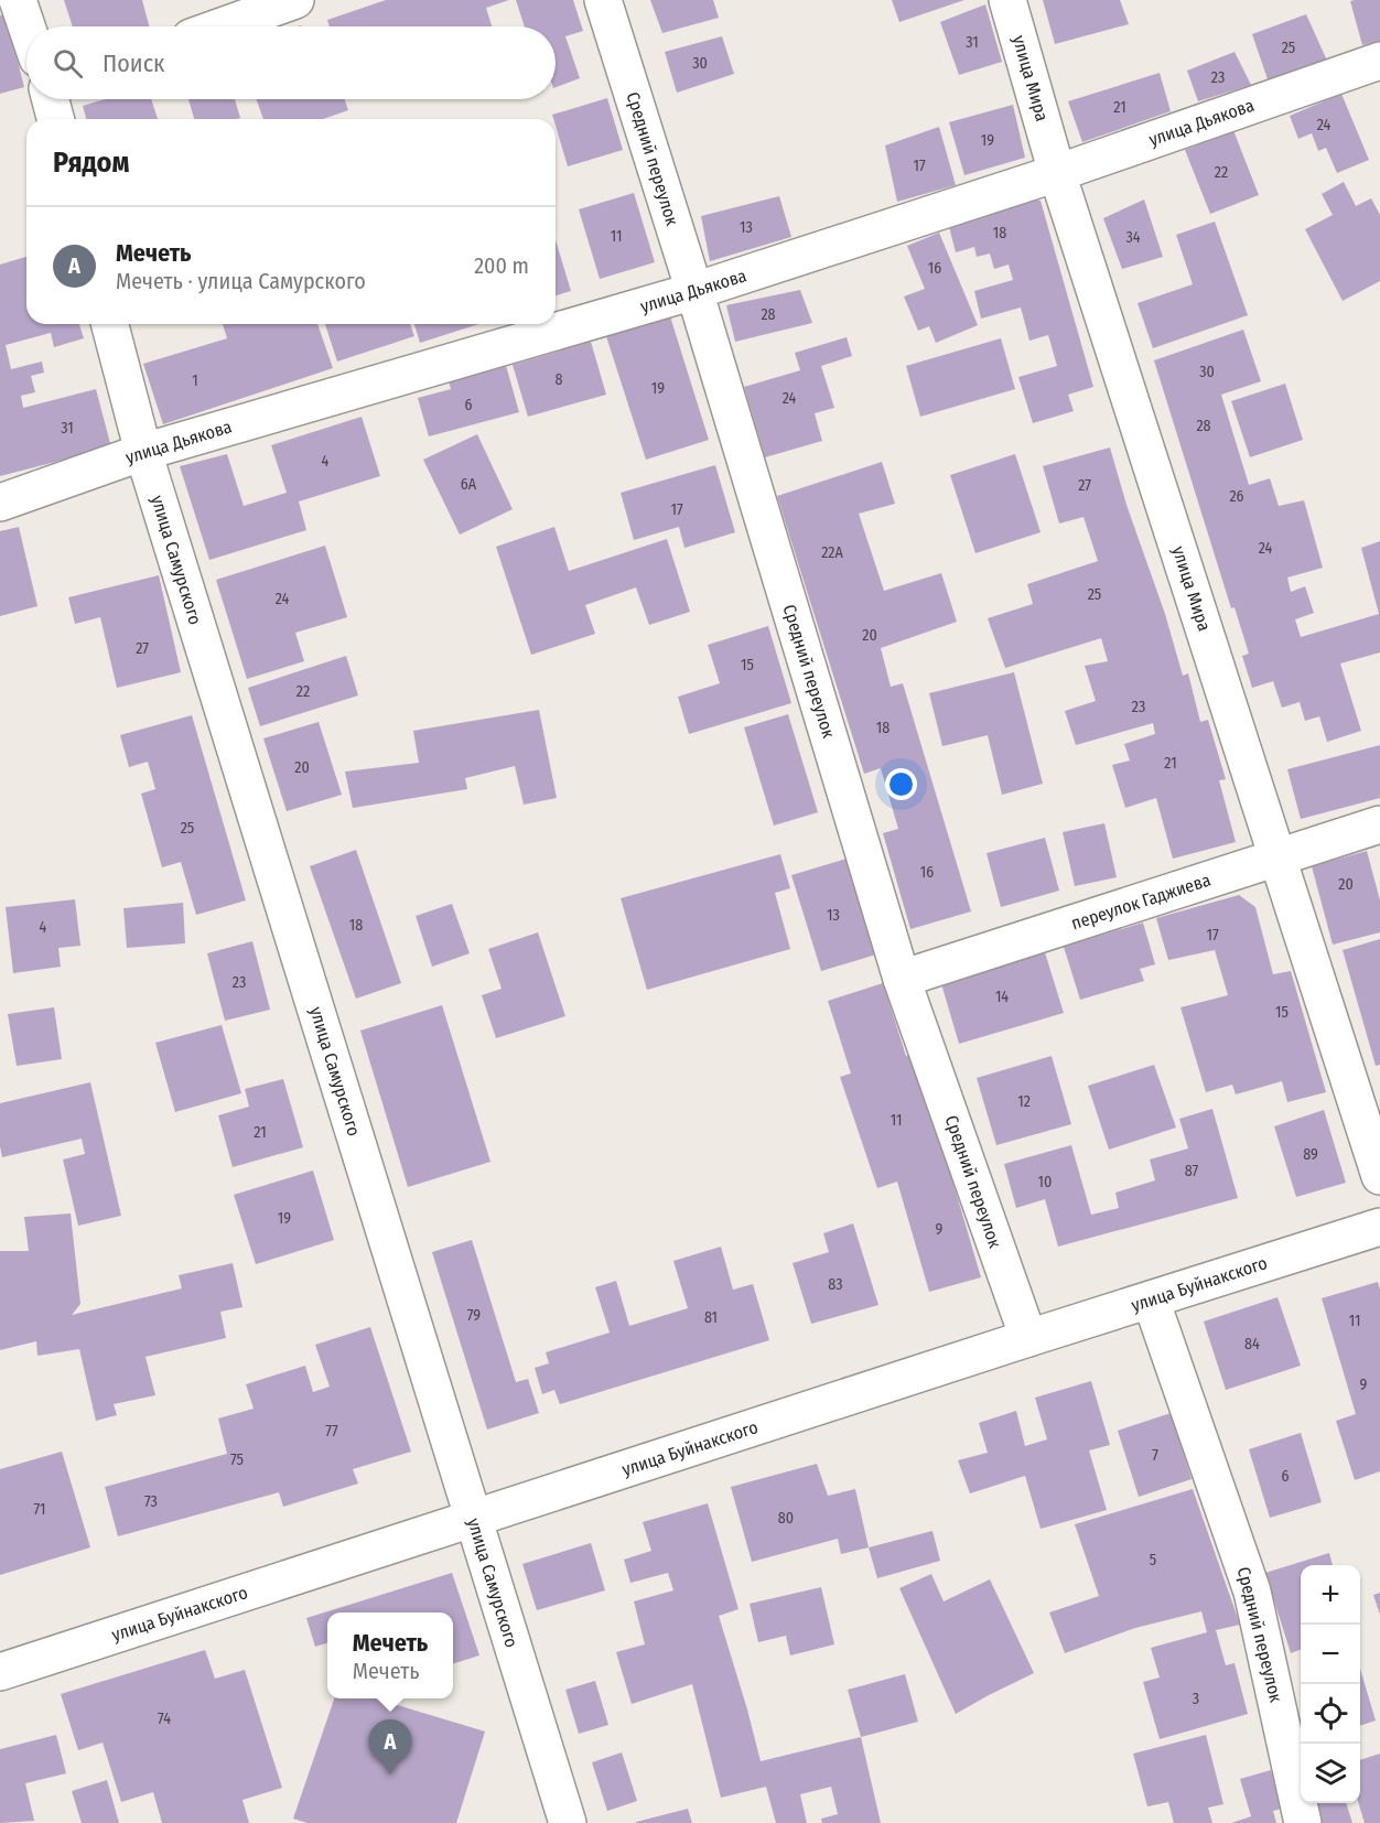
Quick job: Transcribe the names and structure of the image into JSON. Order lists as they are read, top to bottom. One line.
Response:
{"streets":{"street":["улица Мира","улица Дьякова","Средний переулок","улица Самурского","переулок Гаджиева","улица Буйнакского"]},"crossings":[["улица Мира","улица Дьякова"],["улица Мира","переулок Гаджиева"],["улица Дьякова","Средний переулок"],["улица Дьякова","улица Самурского"],["Средний переулок","переулок Гаджиева"],["Средний переулок","улица Буйнакского"],["улица Самурского","улица Буйнакского"]],"house_numbers":["31","25","30","23","21","24","19","17","22","13","18","11","34","16","28","30","8","1","19","24","6","28","31","4","6А","27","26","17","24","22А","25","24","20","27","15","22","23","18","21","20","25","16","20","13","18","4","17","23","14","15","12","11","21","89","87","10","19","9","83","79","81","11","84","9","77","7","75","6","73","71","80","5","3","74"],"page":{"search":"Поиск","heading":"Рядом","list":[{"mark":"A","name":"Мечеть","note":"Мечеть · улица Самурского","value":"200 m"}],"map_buttons":["+","−"],"popup":["Мечеть","Мечеть"],"pins":"A"}}
